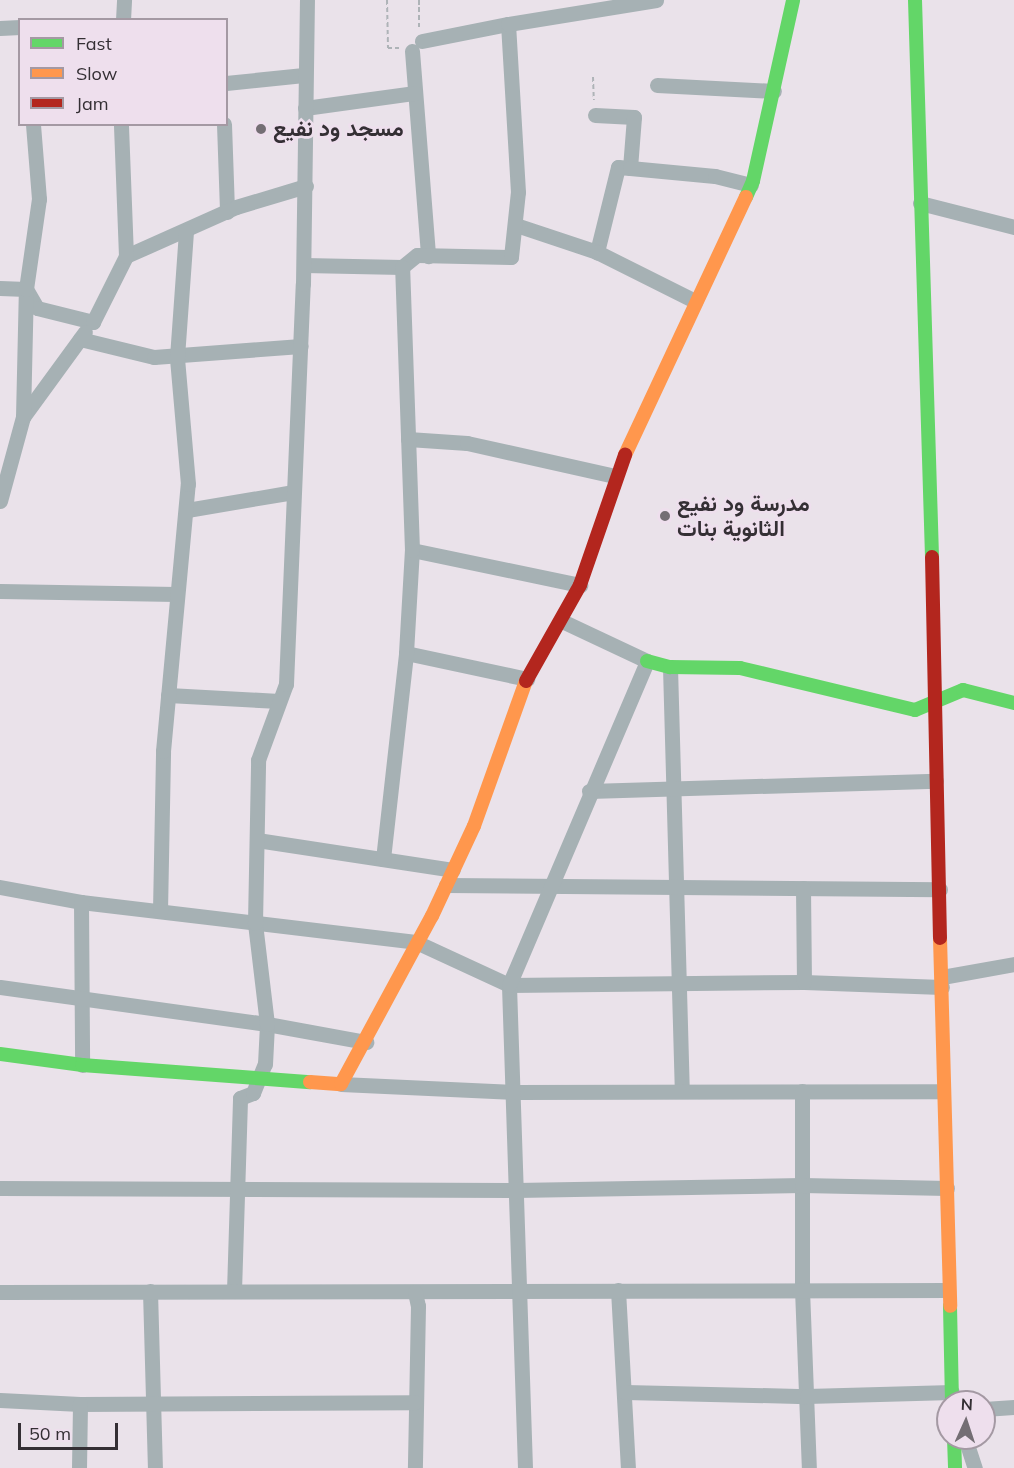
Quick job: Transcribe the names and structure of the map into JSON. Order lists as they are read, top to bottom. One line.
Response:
{"places":["مسجد ود نفيع","مدرسة ود نفيع الثانوية بنات"],"legend":["Fast","Slow","Jam"],"scale_bar":"50 m","north":"top"}
